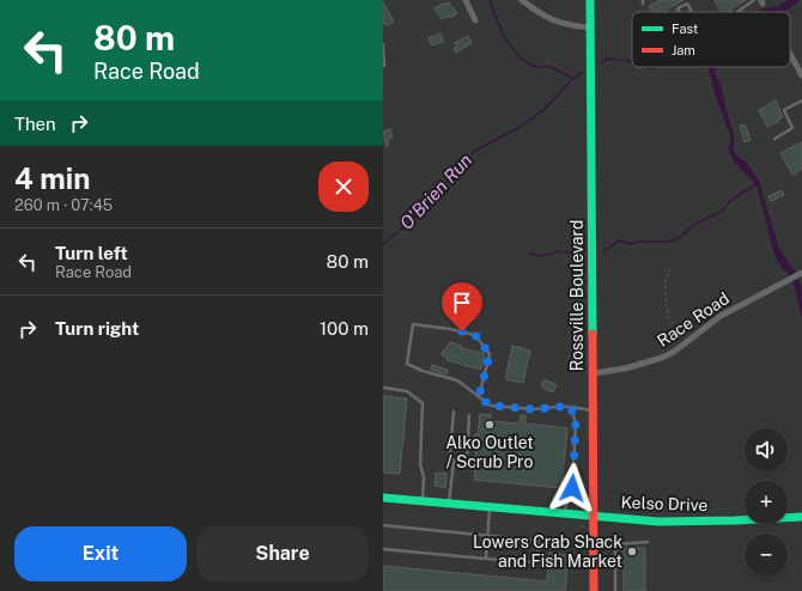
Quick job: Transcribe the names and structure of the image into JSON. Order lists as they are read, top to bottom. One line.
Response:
{"streets":{"main road":["Rossville Boulevard","Kelso Drive"],"street":["Race Road"]},"crossings":[["Rossville Boulevard","Race Road"],["Rossville Boulevard","Kelso Drive"]],"water":["O'Brien Run"],"places":["Alko Outlet / Scrub Pro","Lowers Crab Shack and Fish Market"],"legend":["Fast","Jam"],"page":{"turn":["80 m","Race Road"],"then":"Then","heading":["4 min","260 m · 07:45"],"list":[{"name":"Turn left","note":"Race Road","value":"80 m"},{"name":"Turn right","value":"100 m"}],"map_buttons":["+","−"],"buttons":["Exit","Share"]}}
